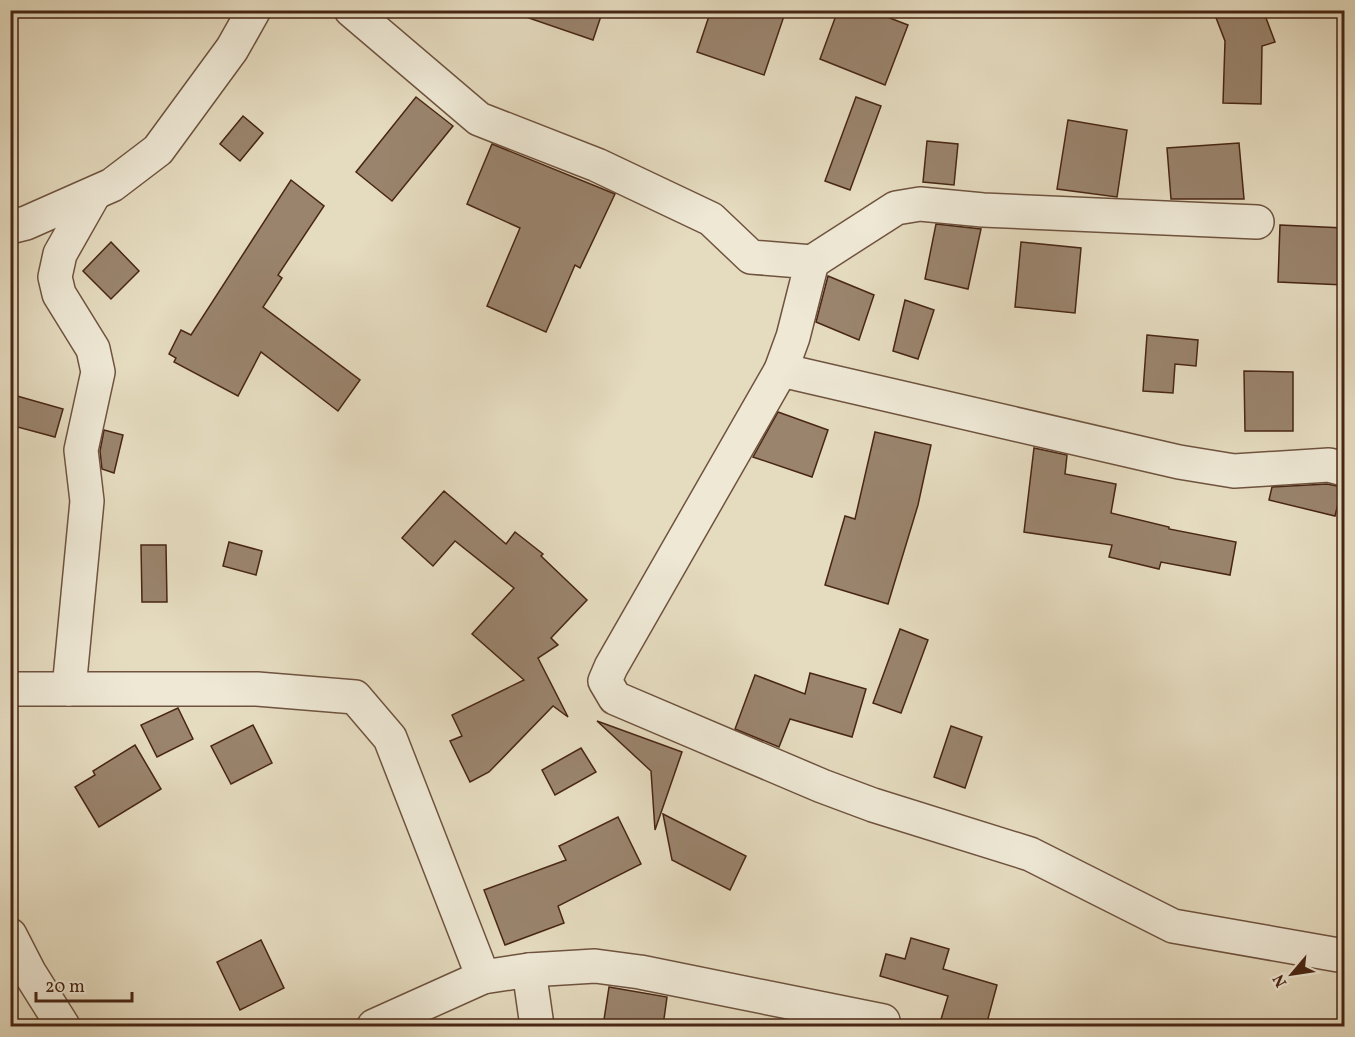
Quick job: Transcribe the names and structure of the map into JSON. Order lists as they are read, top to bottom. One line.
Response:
{"scale_bar":"20 m","north":"bottom left"}
